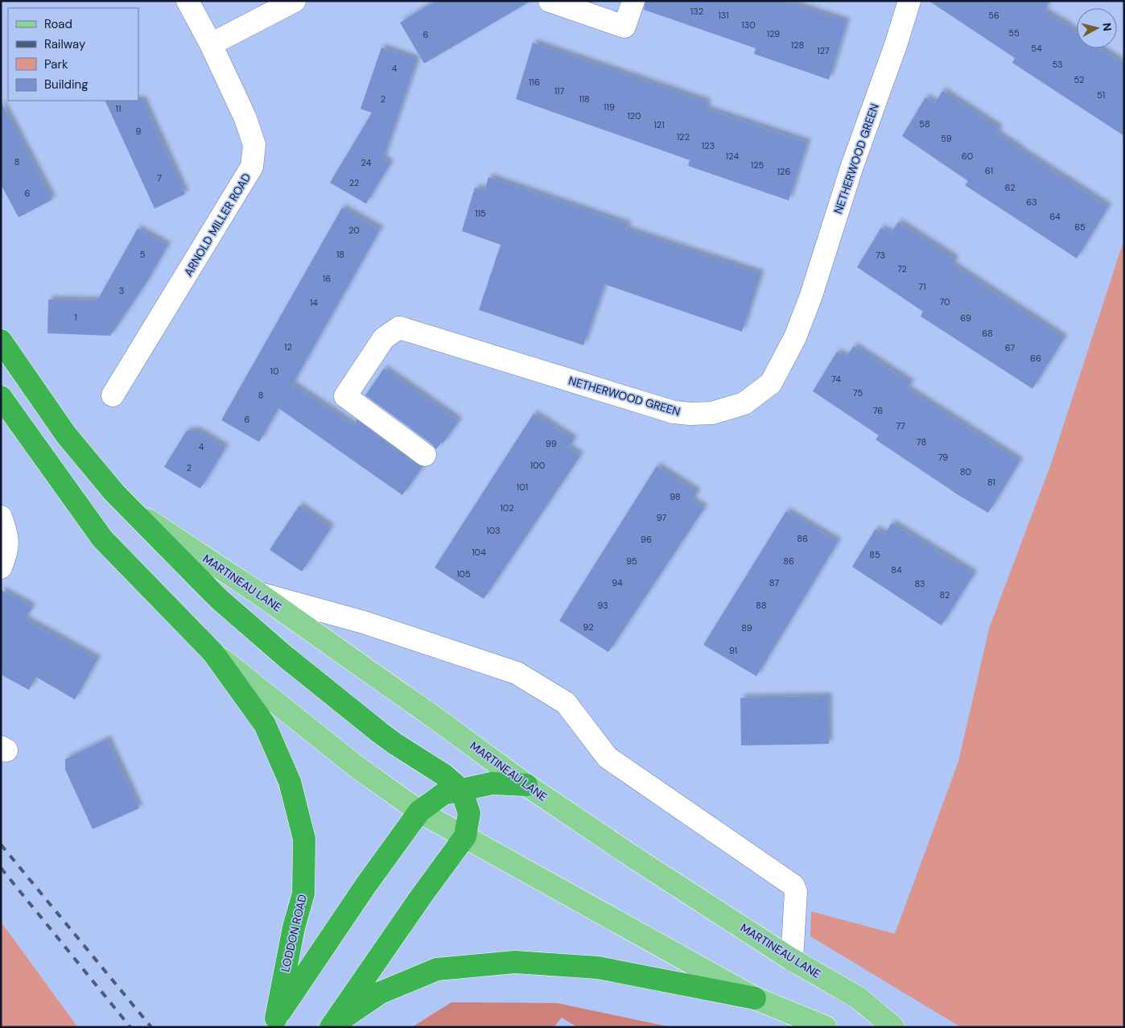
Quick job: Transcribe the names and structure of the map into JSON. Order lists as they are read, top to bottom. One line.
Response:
{"streets":{"highway":["MARTINEAU LANE","LODDON ROAD"],"street":["NETHERWOOD GREEN","ARNOLD MILLER ROAD"]},"crossings":[["MARTINEAU LANE","LODDON ROAD"]],"house_numbers":["132","131","56","130","55","129","6","128","54","127","53","4","52","116","117","51","2","118","119","11","120","58","121","9","122","59","123","124","60","8","24","125","61","126","7","22","62","6","63","115","64","65","20","5","18","73","72","16","71","3","70","14","1","69","68","12","67","66","10","74","75","8","76","6","77","78","99","4","79","100","2","80","81","101","98","102","97","103","86","96","104","85","95","86","84","105","94","87","83","82","93","88","92","89","91"],"legend":["Road","Railway","Park","Building"],"north":"right"}
